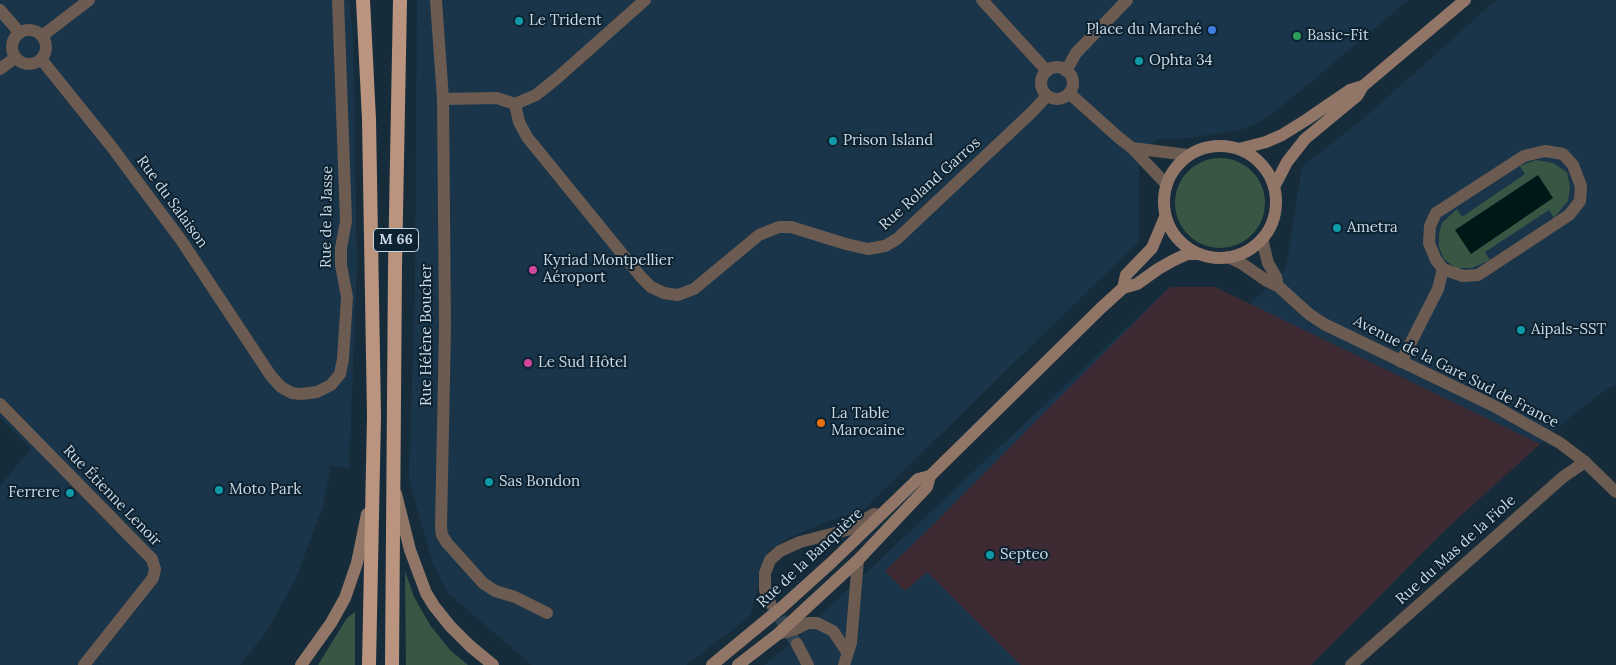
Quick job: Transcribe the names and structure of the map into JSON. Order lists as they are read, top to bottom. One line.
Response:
{"streets":{"highway":["M 66"],"main road":["Rue de la Banquière"],"street":["Rue Roland Garros","Rue du Salaison","Rue de la Jasse","Rue Hélène Boucher","Avenue de la Gare Sud de France","Rue Étienne Lenoir","Rue du Mas de la Fiole"]},"crossings":[["Rue du Salaison","Rue de la Jasse"],["Avenue de la Gare Sud de France","Rue du Mas de la Fiole"],["Avenue de la Gare Sud de France","Rue de la Banquière"]],"places":["Le Trident","Place du Marché","Basic-Fit","Ophta 34","Prison Island","Ametra","Kyriad Montpellier Aéroport","Aipals-SST","Le Sud Hôtel","La Table Marocaine","Sas Bondon","Moto Park","Ferrere","Septeo"]}
